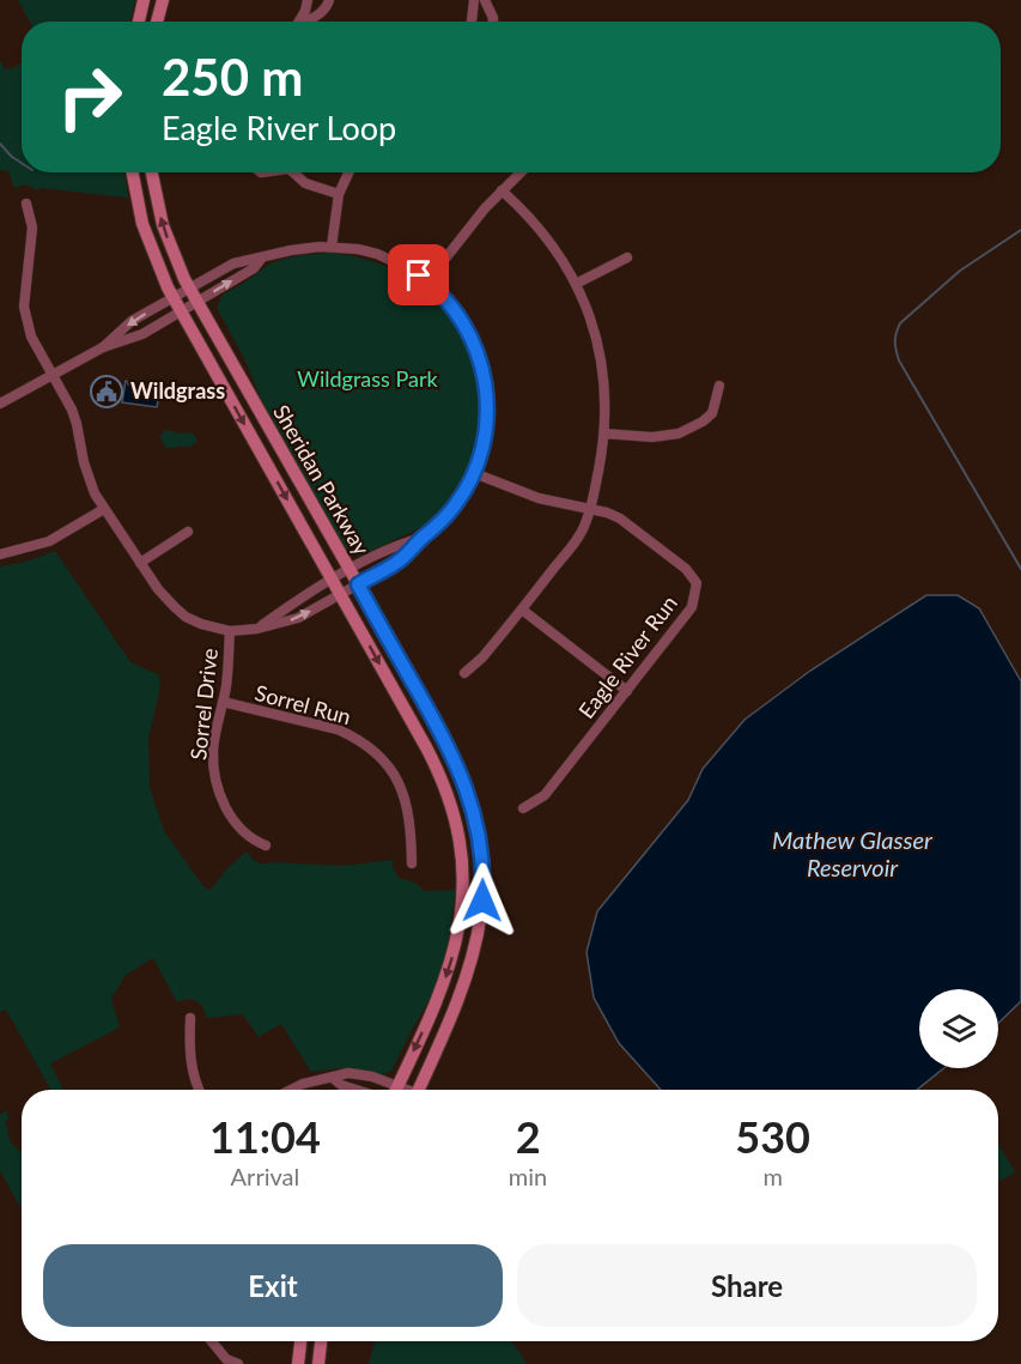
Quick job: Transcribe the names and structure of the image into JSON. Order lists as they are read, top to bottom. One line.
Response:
{"streets":{"main road":["Sheridan Parkway"],"street":["Eagle River Run","Sorrel Drive","Sorrel Run"]},"crossings":[["Sorrel Drive","Sorrel Run"]],"water":["Mathew Glasser Reservoir"],"parks":["Wildgrass Park"],"places":{"public building":["Wildgrass"]},"page":{"turn":["250 m","Eagle River Loop"],"eta":["11:04","Arrival","2","min","530","m"],"buttons":["Exit","Share"]}}
